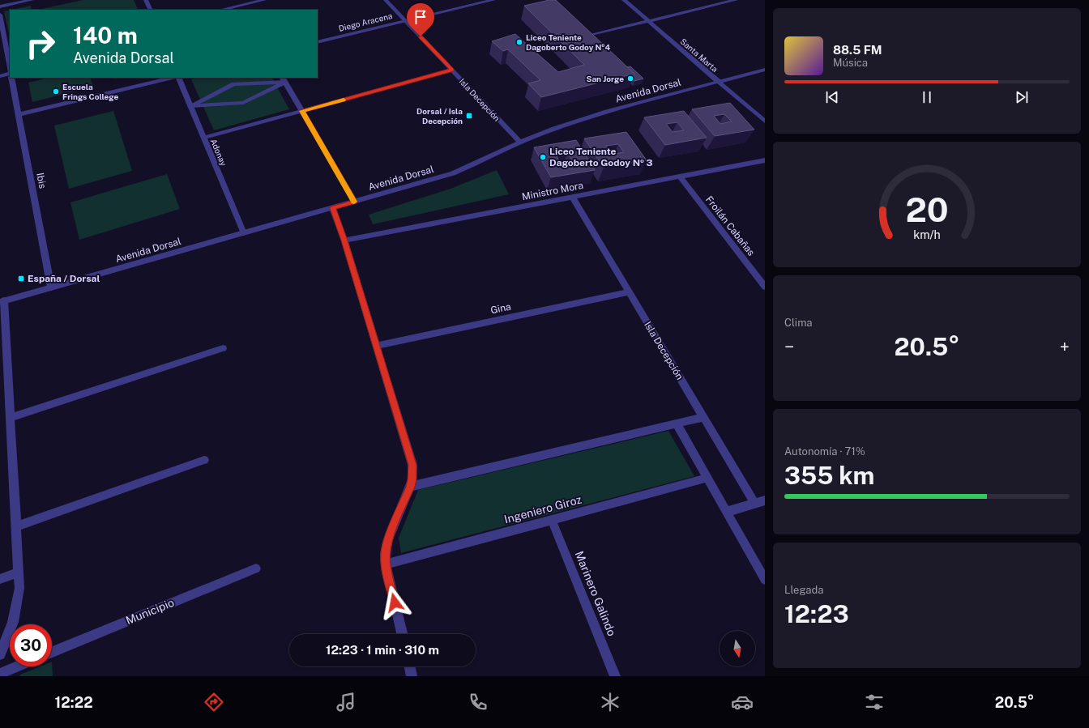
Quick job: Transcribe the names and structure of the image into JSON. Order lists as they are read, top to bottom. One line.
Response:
{"streets":{"street":["Diego Aracena","Santa Marta","Avenida Dorsal","Isla Decepción","Adonay","Ibis","Ministro Mora","Froilán Cabañas","Gina","Ingeniero Giroz","Marinero Galindo","Municipio"]},"crossings":[["Diego Aracena","Isla Decepción"],["Santa Marta","Avenida Dorsal"],["Avenida Dorsal","Isla Decepción"],["Avenida Dorsal","Adonay"],["Avenida Dorsal","Ibis"],["Isla Decepción","Ministro Mora"],["Isla Decepción","Gina"],["Ministro Mora","Froilán Cabañas"],["Ingeniero Giroz","Marinero Galindo"]],"places":{"other":["Liceo Teniente Dagoberto Godoy Nº4","San Jorge","Escuela Frings College","Liceo Teniente Dagoberto Godoy Nº 3"],"transit":["Dorsal / Isla Decepción","España / Dorsal"]},"north":"bottom","page":{"turn":["140 m","Avenida Dorsal"],"song":["88.5 FM","Música"],"tile":["Clima",["Autonomía · 71%","355 km"],["Llegada","12:23"]],"heat":["−","20.5°","+"],"limit":"30","trip":"12:23 · 1 min · 310 m","tabs":["12:22","20.5°"],"gauge":["20","km/h"]}}
